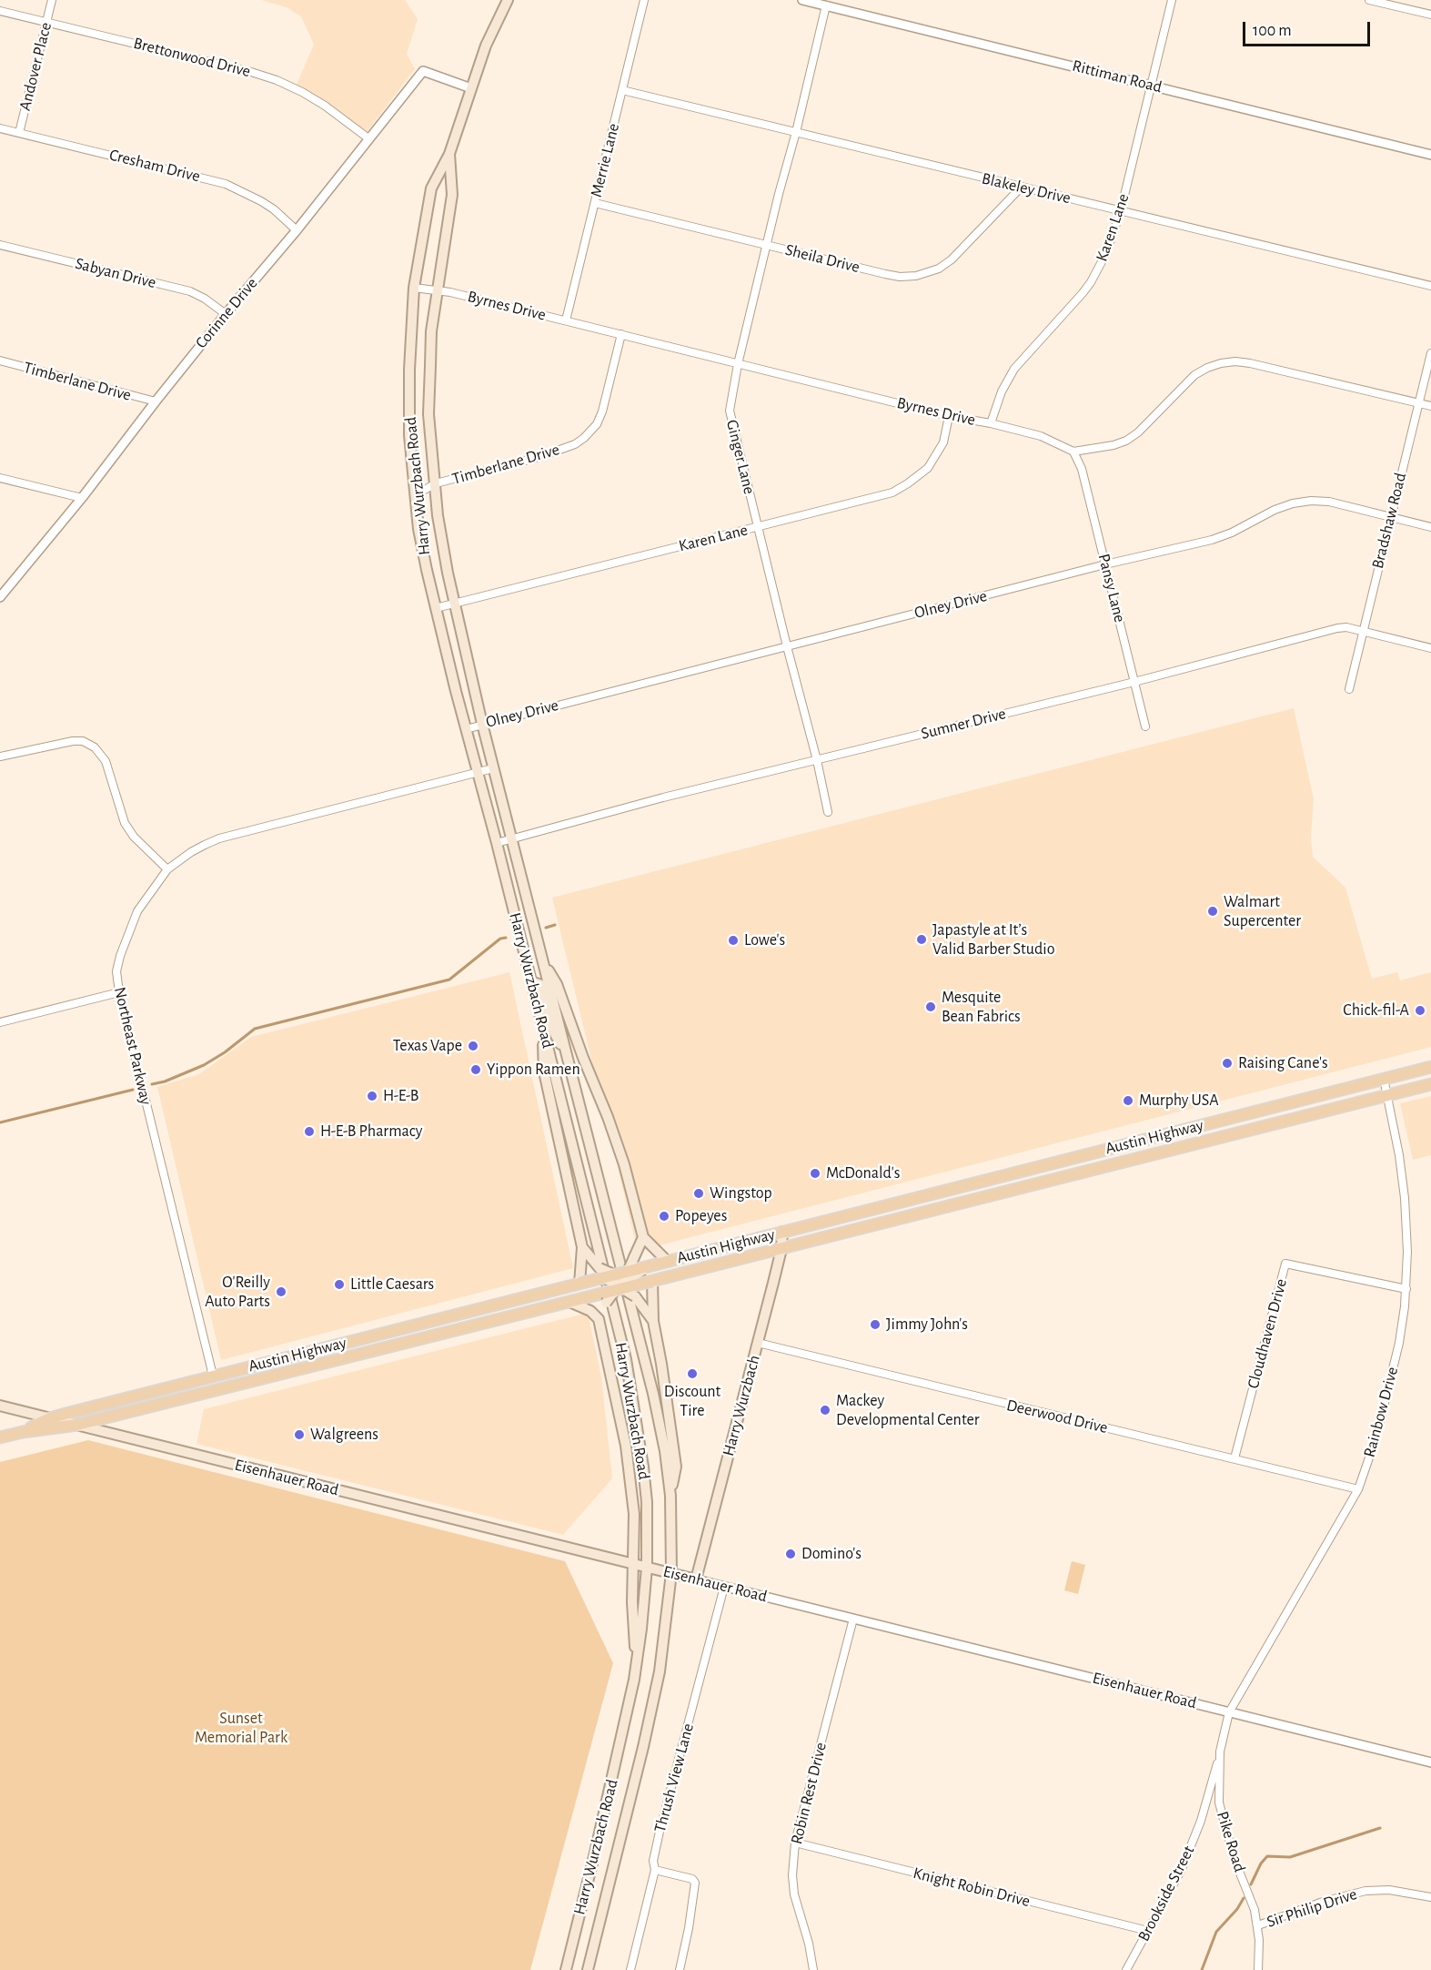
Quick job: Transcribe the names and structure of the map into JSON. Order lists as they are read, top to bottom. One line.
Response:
{"streets":{"main road":["Harry Wurzbach Road","Austin Highway","Harry Wurzbach","Eisenhauer Road"],"street":["Brettonwood Drive","Andover Place","Rittiman Road","Merrie Lane","Cresham Drive","Blakeley Drive","Karen Lane","Sheila Drive","Sabyan Drive","Byrnes Drive","Corinne Drive","Timberlane Drive","Ginger Lane","Bradshaw Road","Pansy Lane","Olney Drive","Sumner Drive","Northeast Parkway","Cloudhaven Drive","Rainbow Drive","Deerwood Drive","Thrush View Lane","Robin Rest Drive","Pike Road","Knight Robin Drive","Brookside Street","Sir Philip Drive"]},"crossings":[["Brettonwood Drive","Andover Place"],["Brettonwood Drive","Corinne Drive"],["Andover Place","Cresham Drive"],["Rittiman Road","Karen Lane"],["Rittiman Road","Ginger Lane"],["Merrie Lane","Blakeley Drive"],["Merrie Lane","Sheila Drive"],["Merrie Lane","Byrnes Drive"],["Cresham Drive","Corinne Drive"],["Blakeley Drive","Karen Lane"],["Blakeley Drive","Sheila Drive"],["Blakeley Drive","Ginger Lane"],["Karen Lane","Byrnes Drive"],["Karen Lane","Ginger Lane"],["Karen Lane","Harry Wurzbach Road"],["Sheila Drive","Ginger Lane"],["Sabyan Drive","Corinne Drive"],["Byrnes Drive","Timberlane Drive"],["Byrnes Drive","Ginger Lane"],["Byrnes Drive","Harry Wurzbach Road"],["Byrnes Drive","Pansy Lane"],["Corinne Drive","Timberlane Drive"],["Corinne Drive","Harry Wurzbach Road"],["Timberlane Drive","Harry Wurzbach Road"],["Ginger Lane","Olney Drive"],["Ginger Lane","Sumner Drive"],["Harry Wurzbach Road","Olney Drive"],["Harry Wurzbach Road","Sumner Drive"],["Harry Wurzbach Road","Northeast Parkway"],["Harry Wurzbach Road","Eisenhauer Road"],["Bradshaw Road","Olney Drive"],["Bradshaw Road","Sumner Drive"],["Pansy Lane","Olney Drive"],["Pansy Lane","Sumner Drive"],["Northeast Parkway","Austin Highway"],["Austin Highway","Harry Wurzbach"],["Austin Highway","Rainbow Drive"],["Austin Highway","Eisenhauer Road"],["Cloudhaven Drive","Rainbow Drive"],["Cloudhaven Drive","Deerwood Drive"],["Harry Wurzbach","Deerwood Drive"],["Harry Wurzbach","Eisenhauer Road"],["Rainbow Drive","Deerwood Drive"],["Rainbow Drive","Eisenhauer Road"],["Rainbow Drive","Pike Road"],["Eisenhauer Road","Thrush View Lane"],["Eisenhauer Road","Robin Rest Drive"],["Eisenhauer Road","Pike Road"],["Robin Rest Drive","Knight Robin Drive"],["Pike Road","Brookside Street"],["Pike Road","Sir Philip Drive"],["Knight Robin Drive","Brookside Street"]],"parks":["Sunset Memorial Park"],"places":["Walmart Supercenter","Japastyle at It’s Valid Barber Studio","Lowe's","Mesquite Bean Fabrics","Chick-fil-A","Texas Vape","Raising Cane's","Yippon Ramen","H-E-B","Murphy USA","H-E-B Pharmacy","McDonald's","Wingstop","Popeyes","Little Caesars","O'Reilly Auto Parts","Jimmy John's","Discount Tire","Mackey Developmental Center","Walgreens","Domino's"],"scale_bar":"100 m"}
